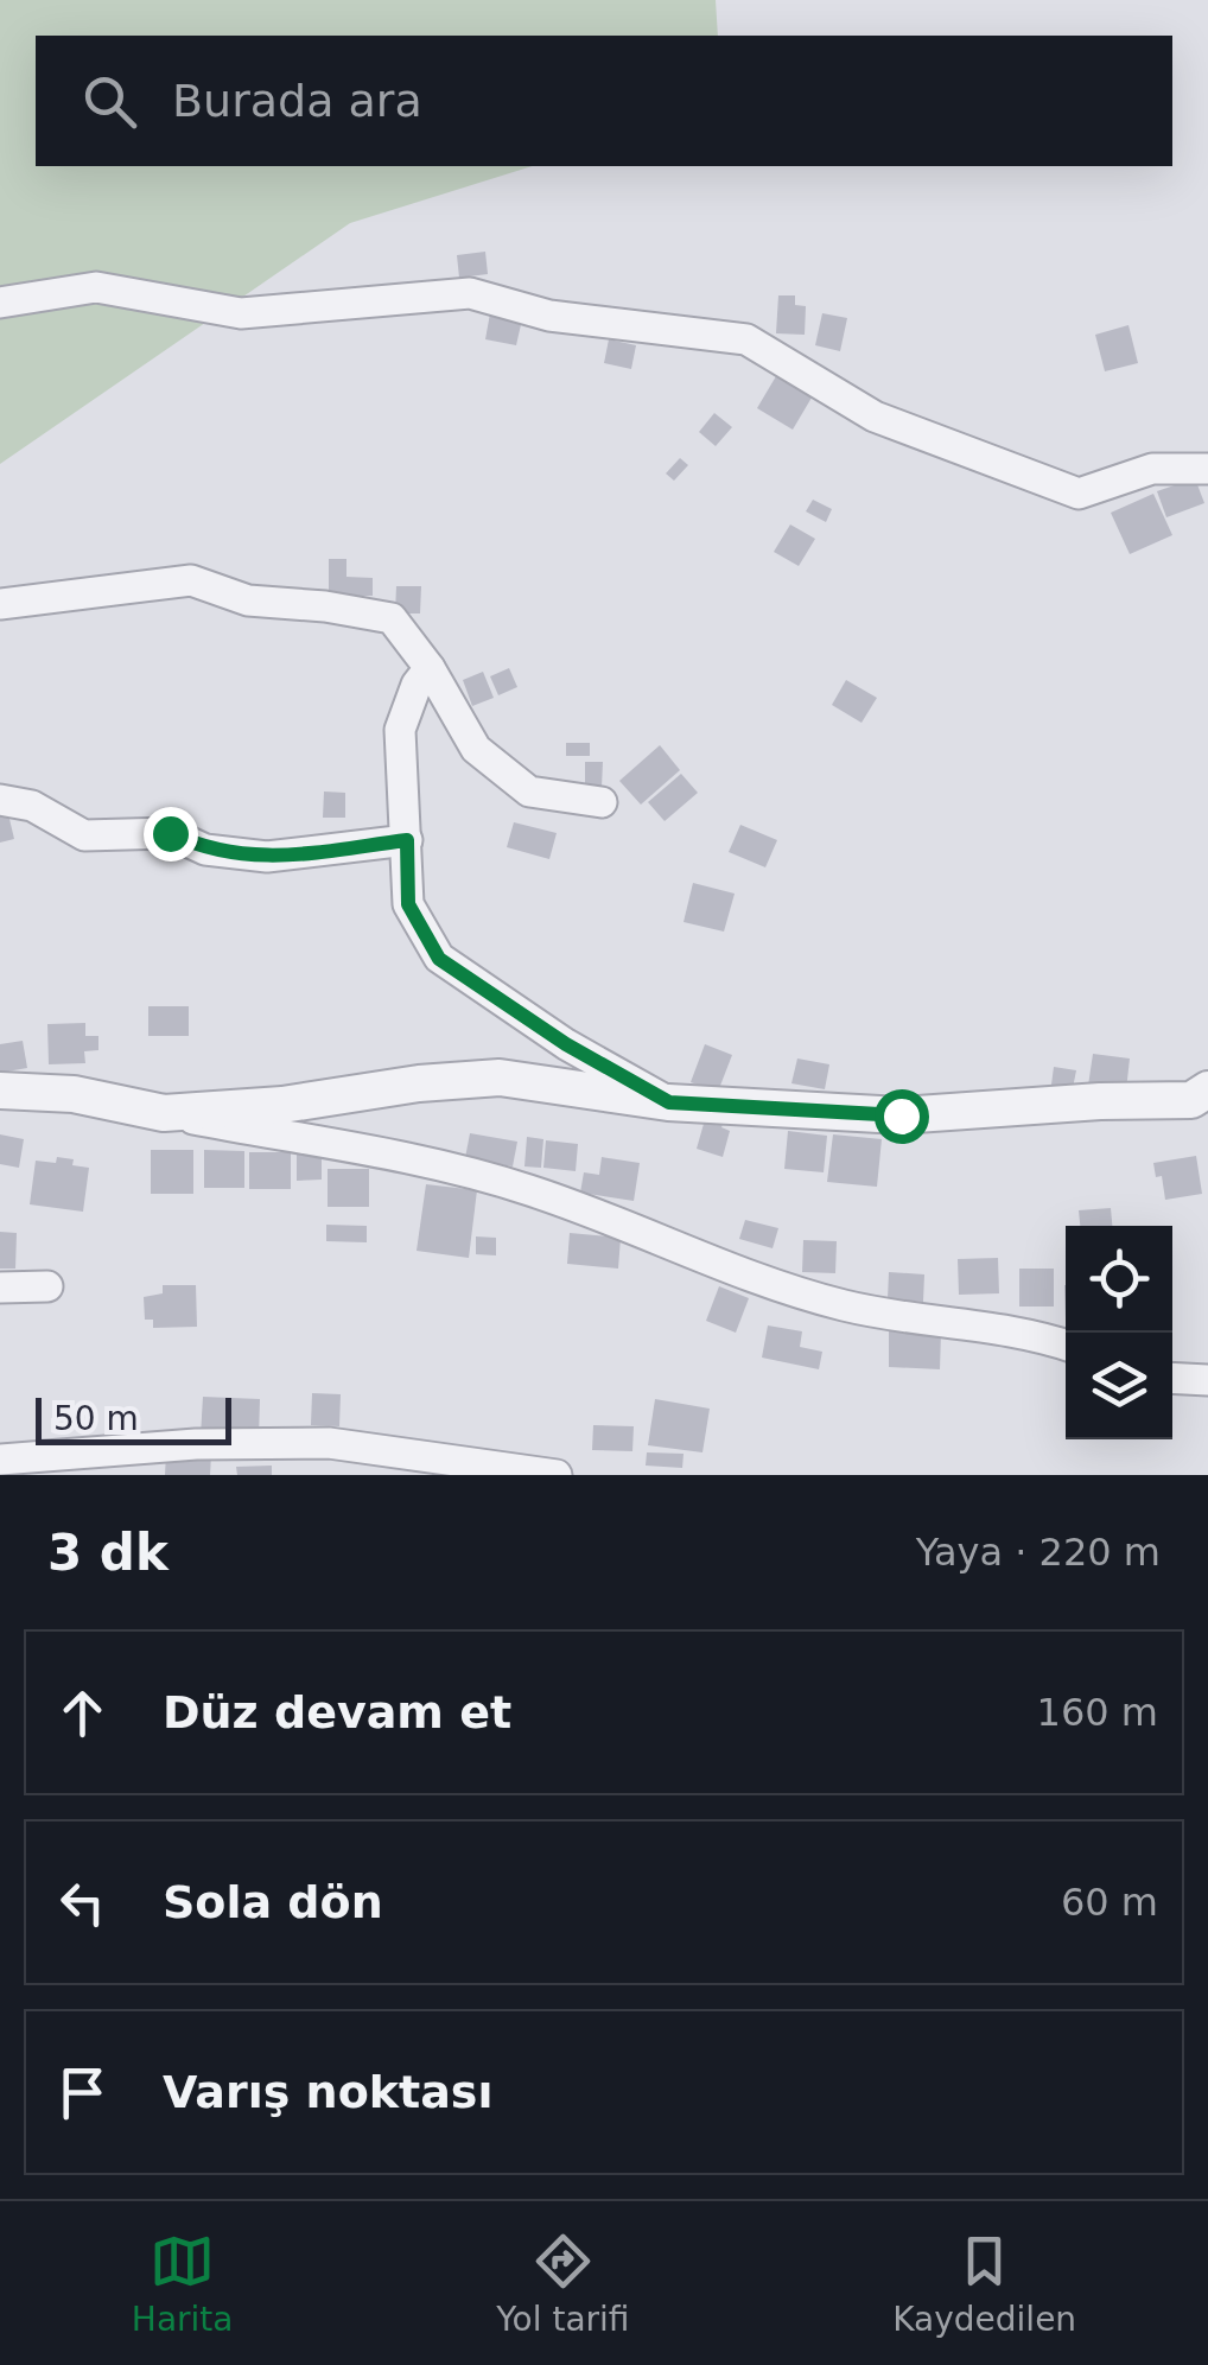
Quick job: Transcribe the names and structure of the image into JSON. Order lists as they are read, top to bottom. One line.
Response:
{"scale_bar":"50 m","page":{"search":"Burada ara","scale":"50 m","heading":["3 dk","Yaya · 220 m"],"list":[["Düz devam et","160 m"],["Sola dön","60 m"],"Varış noktası"],"nav":["Harita","Yol tarifi","Kaydedilen"]}}
